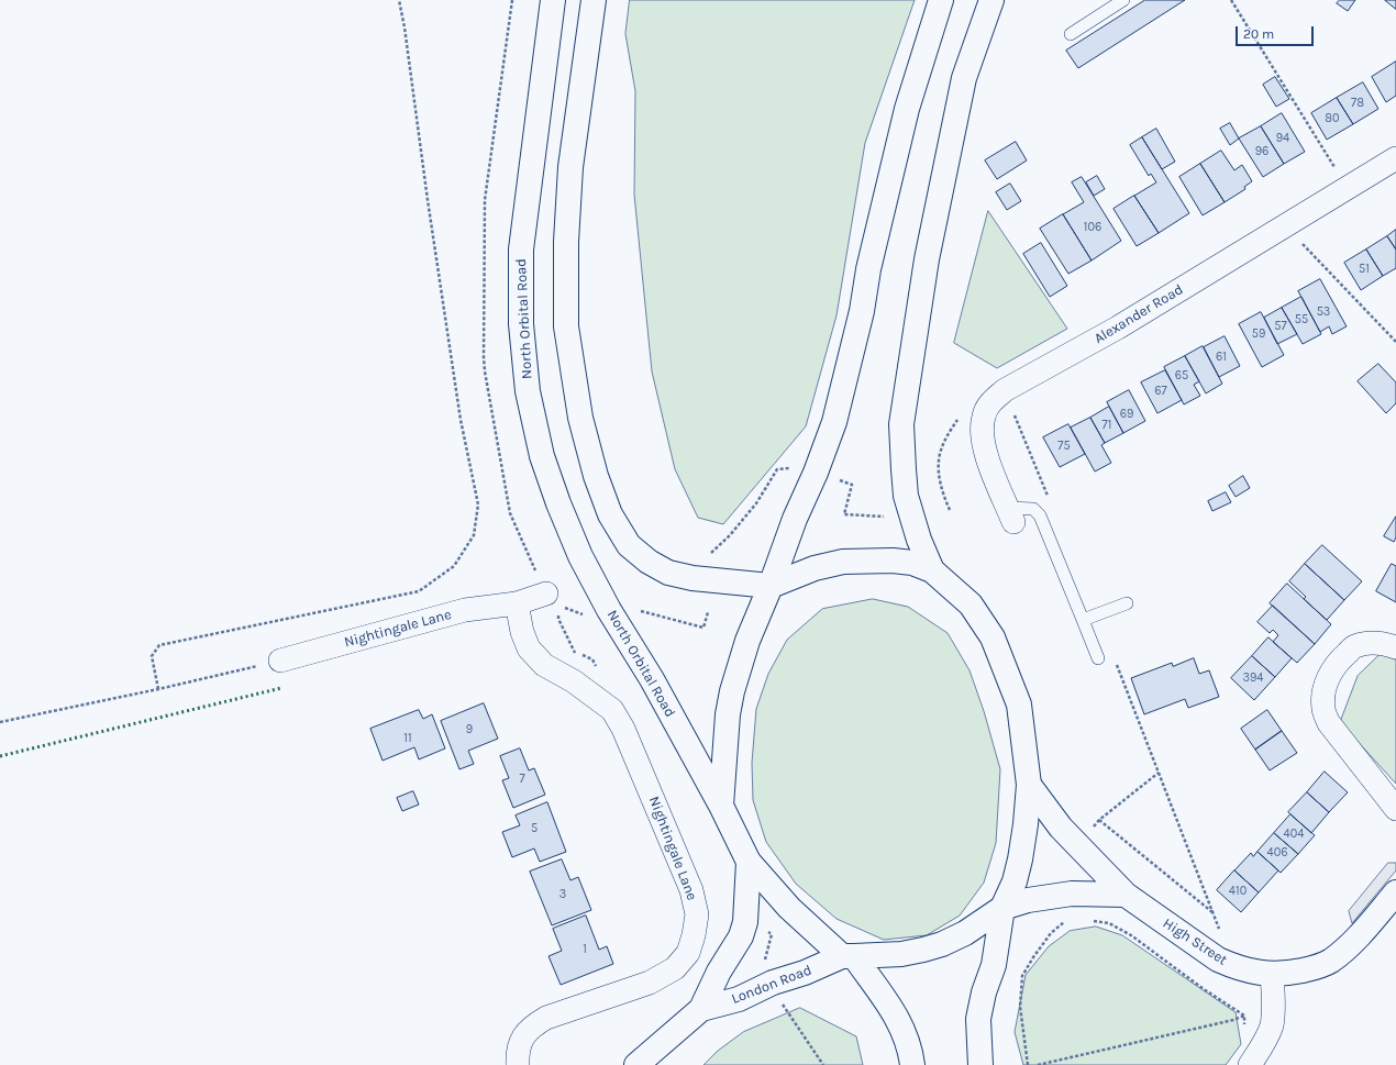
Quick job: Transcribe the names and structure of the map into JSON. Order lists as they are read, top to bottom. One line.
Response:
{"streets":{"main road":["North Orbital Road","High Street","London Road"],"street":["Alexander Road","Nightingale Lane"]},"crossings":[["North Orbital Road","London Road"]],"house_numbers":["78","80","94","96","106","51","53","55","57","59","61","65","67","69","71","75","394","9","11","7","5","404","406","410","3","1"],"scale_bar":"20 m"}
